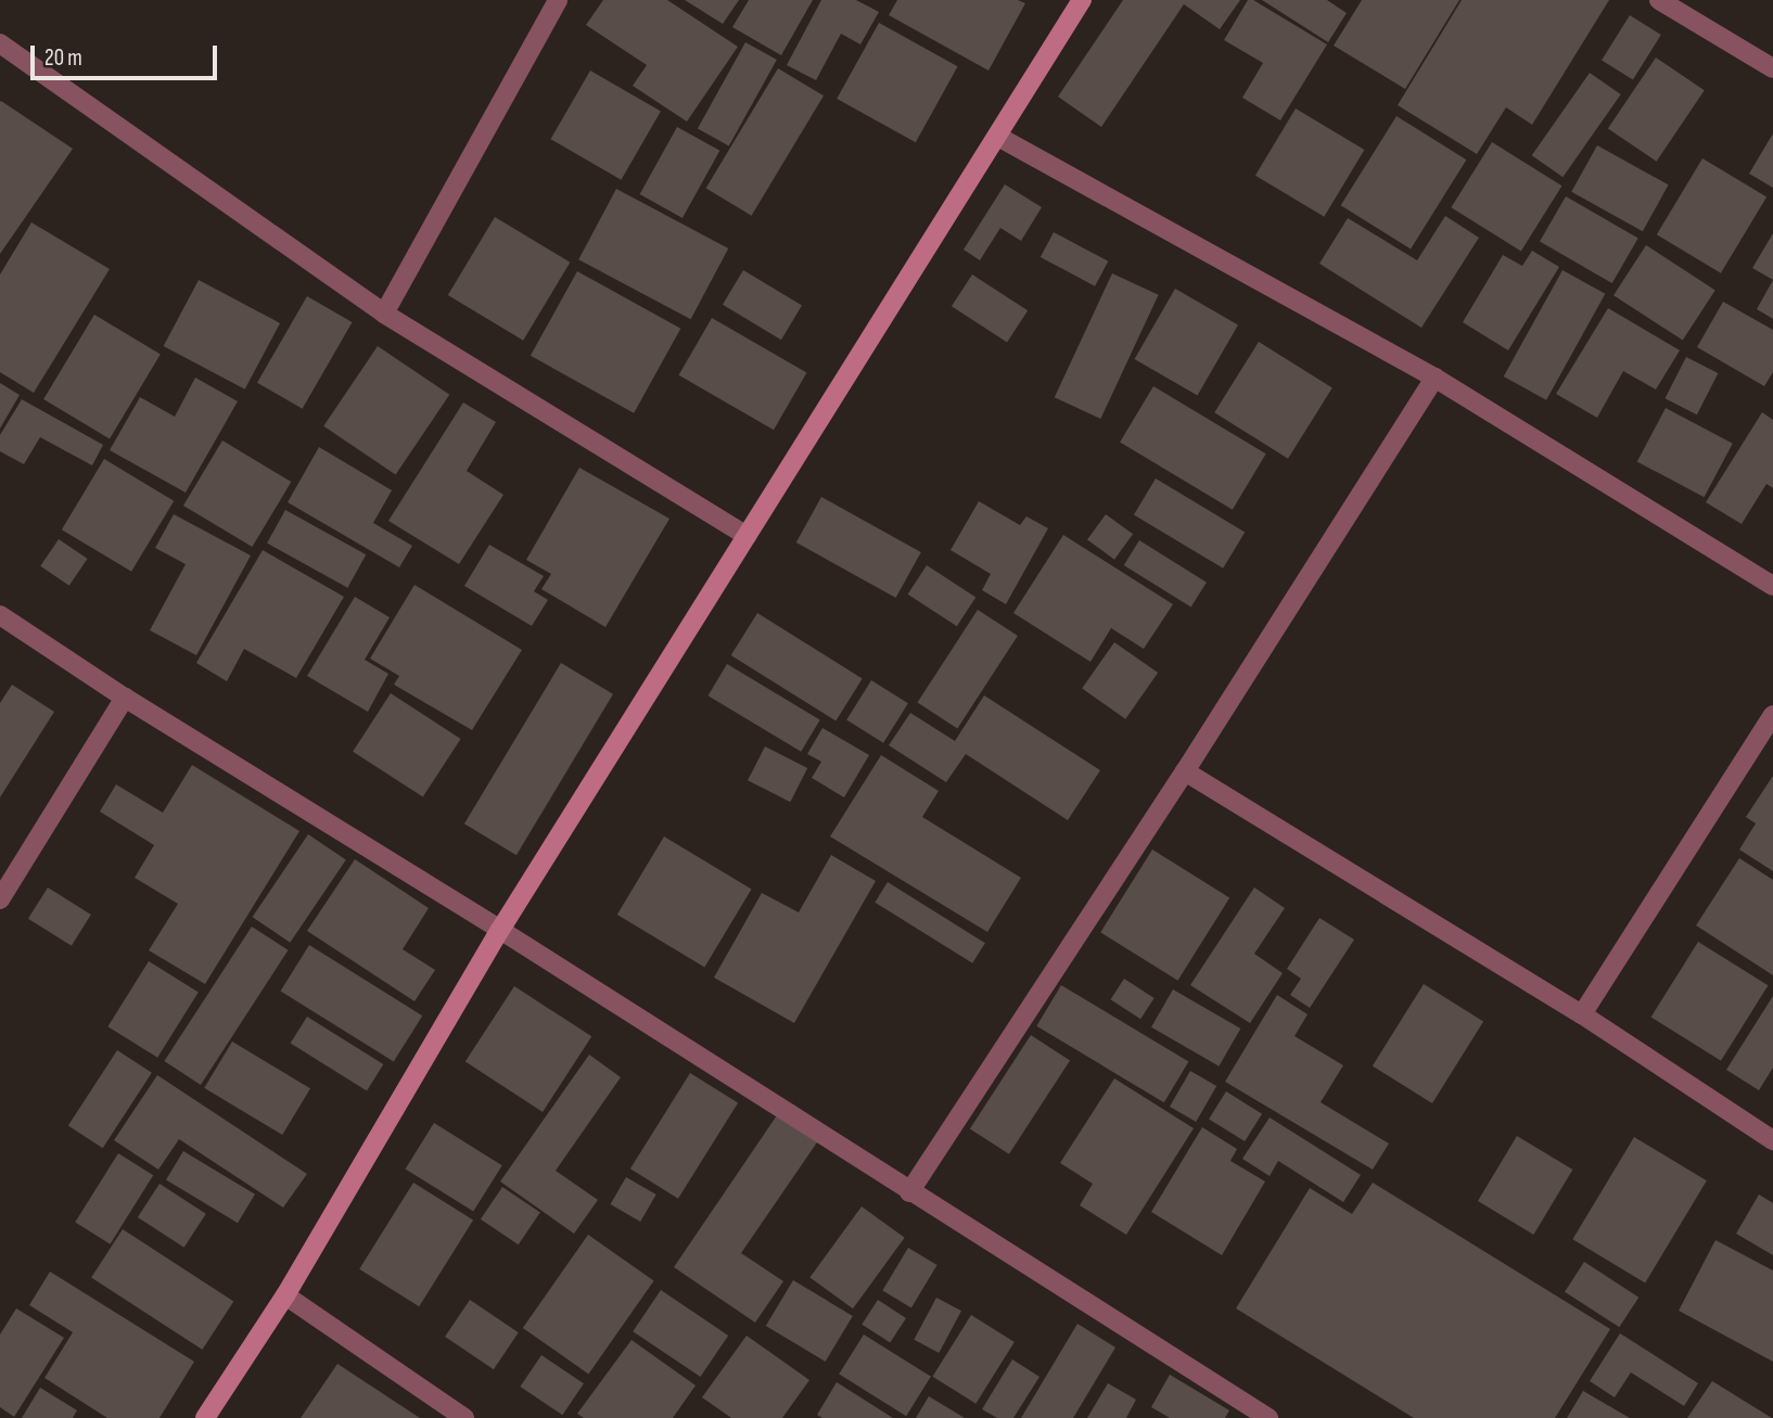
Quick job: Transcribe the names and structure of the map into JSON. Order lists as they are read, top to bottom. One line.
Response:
{"scale_bar":"20 m"}
